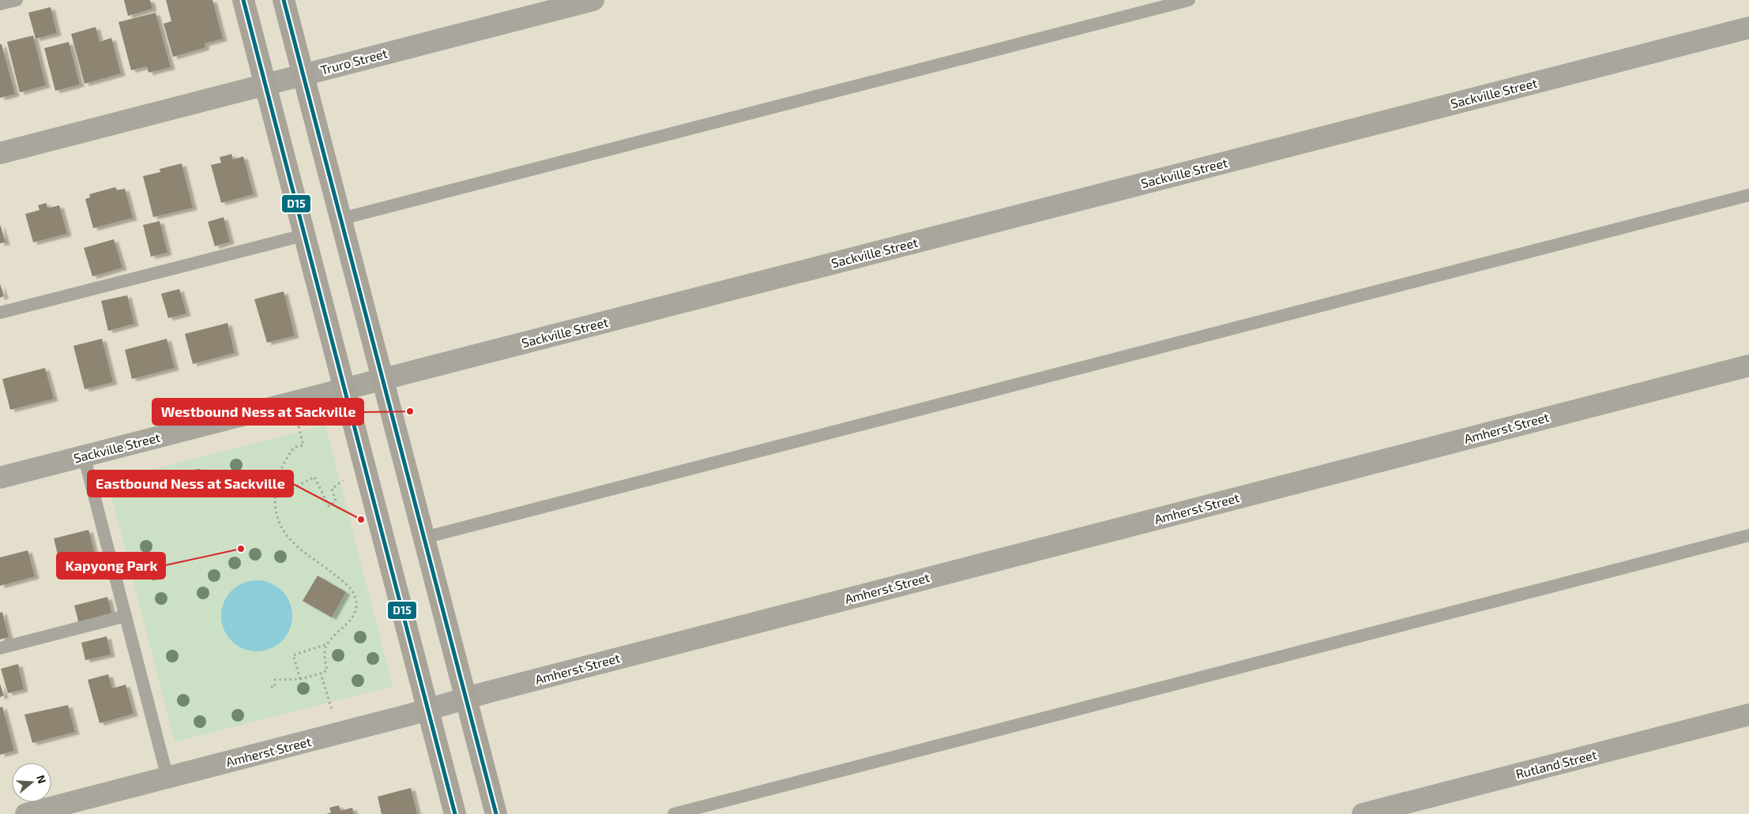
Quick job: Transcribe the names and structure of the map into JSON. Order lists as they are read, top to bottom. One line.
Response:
{"streets":{"street":["Truro Street","Sackville Street","Amherst Street","Rutland Street"]},"places":["Westbound Ness at Sackville","Eastbound Ness at Sackville","Kapyong Park"],"lines":["transit line D15"],"north":"right"}
